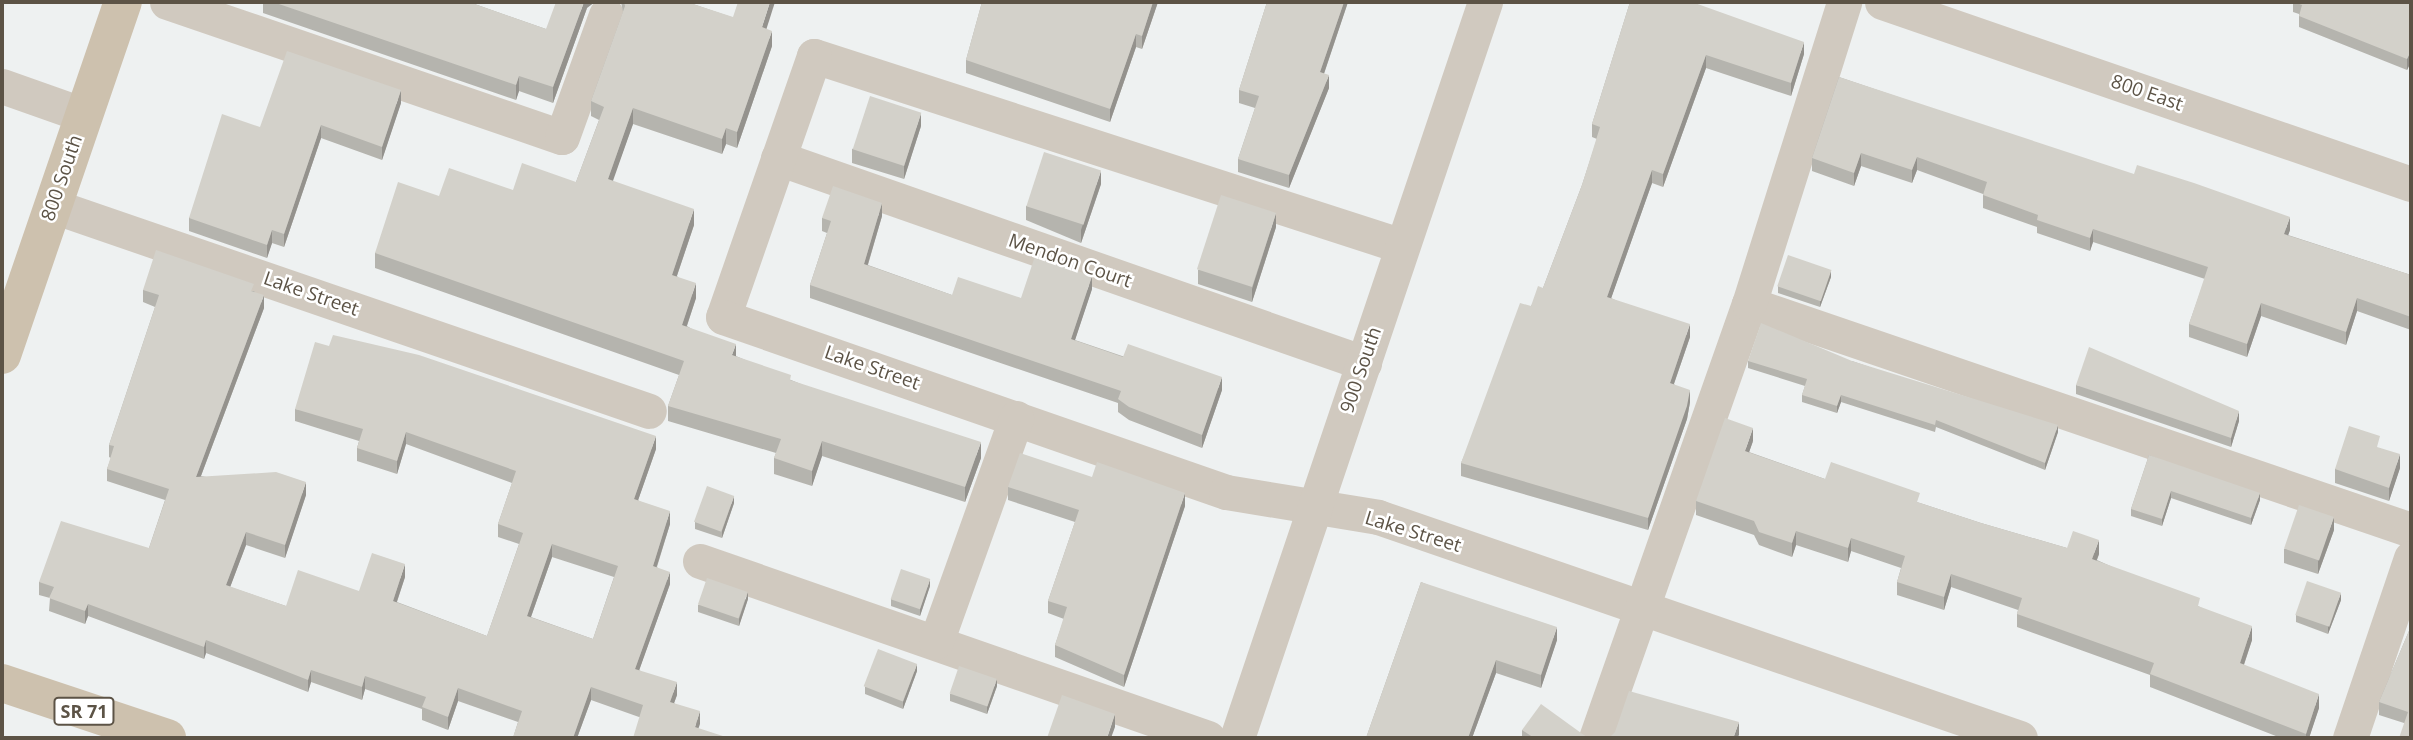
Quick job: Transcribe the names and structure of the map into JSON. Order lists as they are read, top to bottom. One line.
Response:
{"streets":{"main road":["800 South","SR 71"],"street":["800 East","Mendon Court","Lake Street","900 South"]},"crossings":[["800 South","Lake Street"],["Mendon Court","Lake Street"],["Mendon Court","900 South"],["Lake Street","900 South"]]}
